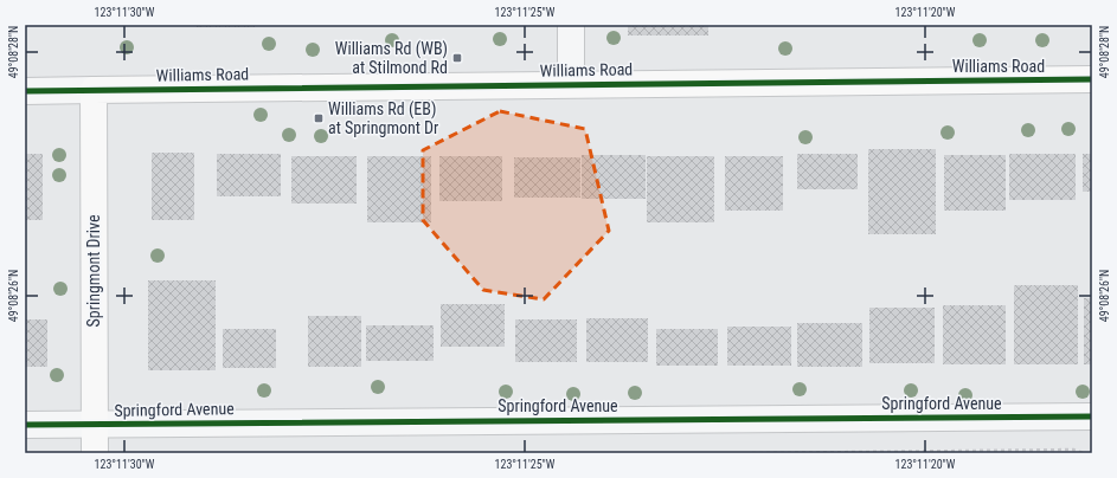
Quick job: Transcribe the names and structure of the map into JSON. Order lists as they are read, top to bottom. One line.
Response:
{"streets":{"street":["Williams Road","Springmont Drive","Springford Avenue"]},"crossings":[["Williams Road","Springmont Drive"],["Springmont Drive","Springford Avenue"]],"places":{"transit":["Williams Rd (WB) at Stilmond Rd","Williams Rd (EB) at Springmont Dr"]},"coordinates":["123°11'30\"W","123°11'25\"W","123°11'20\"W","49°08'28\"N","49°08'26\"N"]}
